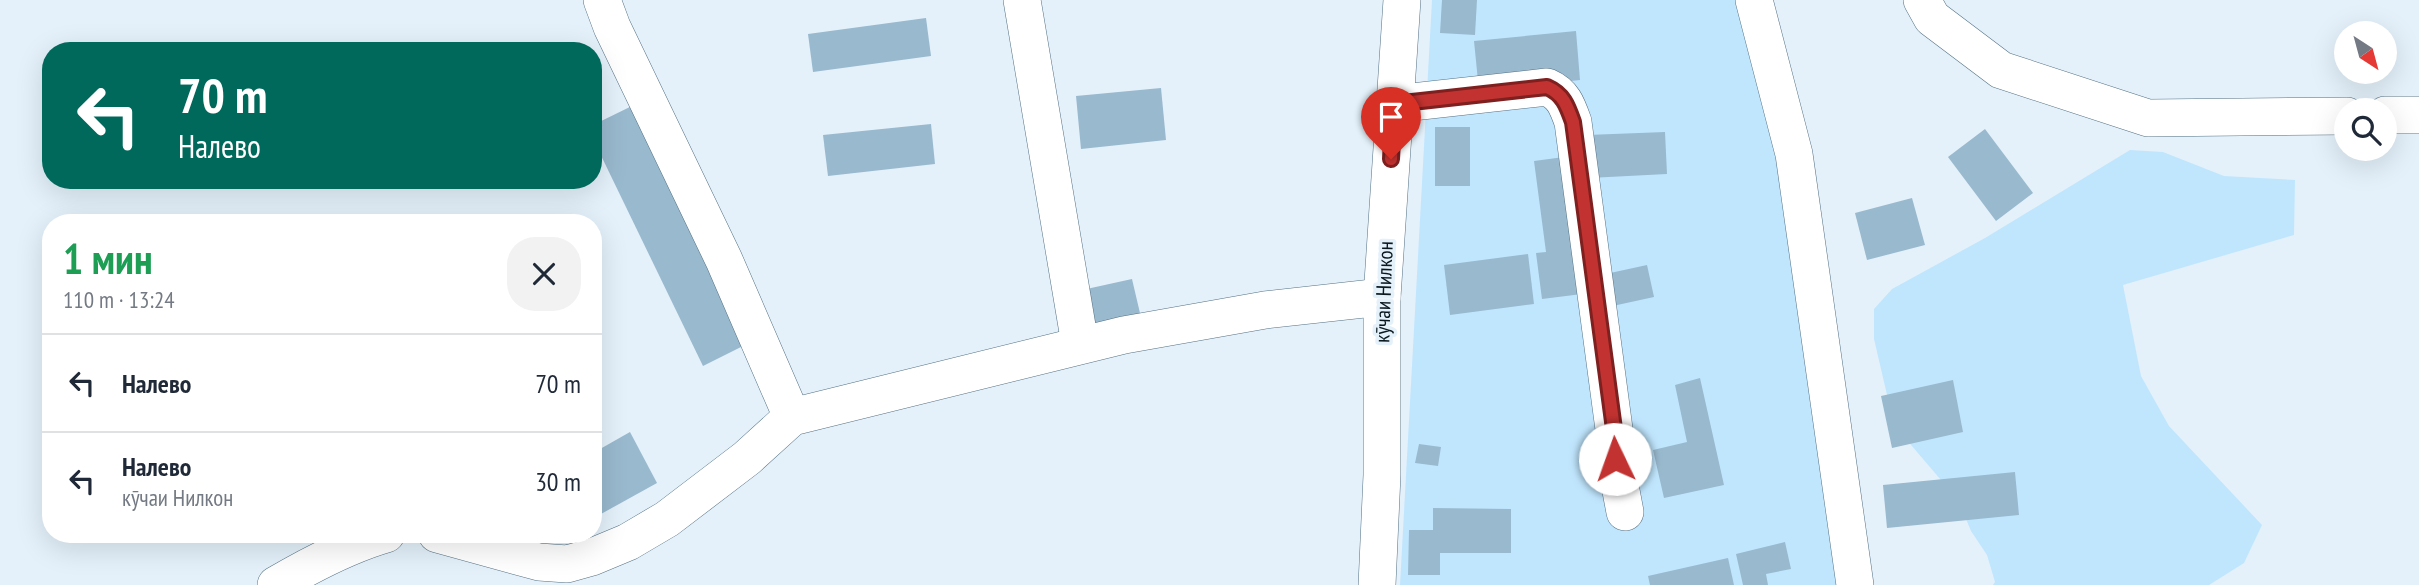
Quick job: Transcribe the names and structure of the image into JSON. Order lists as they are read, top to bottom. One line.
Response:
{"streets":{"street":["кӯчаи Нилкон"]},"north":"bottom right","page":{"turn":["70 m","Налево"],"heading":["1 мин","110 m · 13:24"],"list":[{"name":"Налево","value":"70 m"},{"name":"Налево","note":"кӯчаи Нилкон","value":"30 m"}]}}
